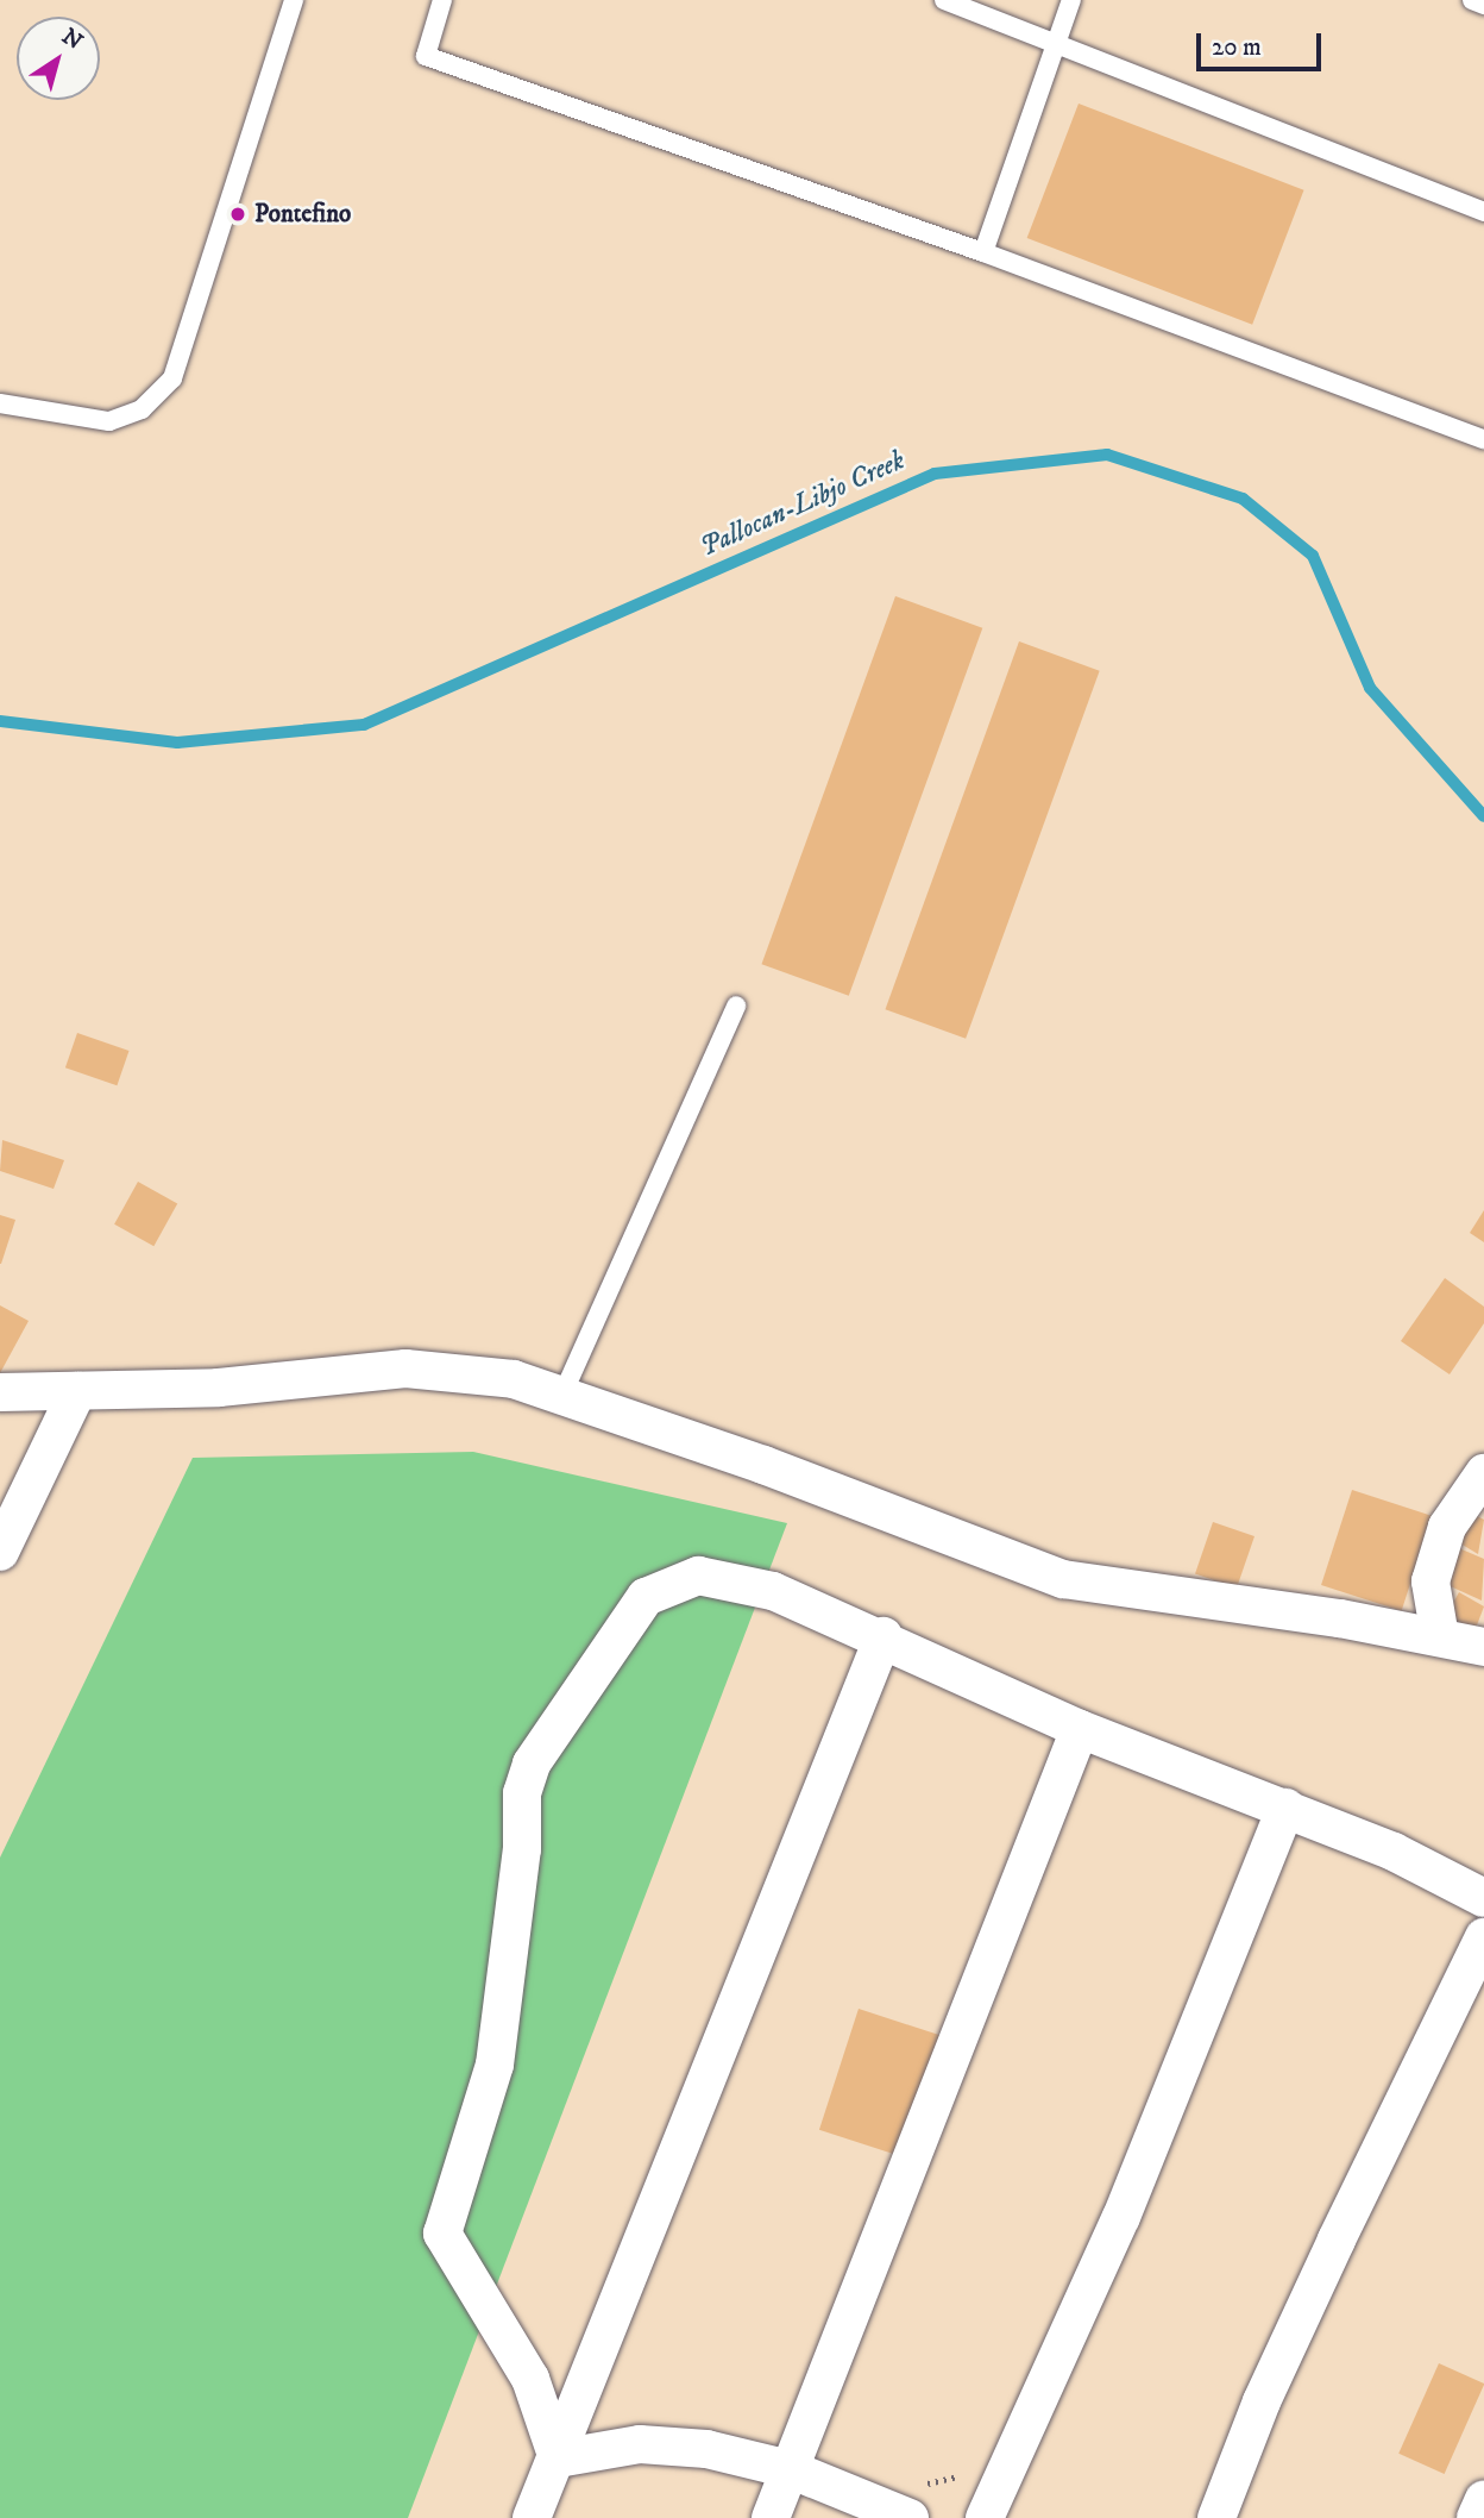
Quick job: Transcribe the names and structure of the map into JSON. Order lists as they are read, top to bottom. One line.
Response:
{"water":["Pallocan-Libjo Creek"],"places":["Pontefino"],"scale_bar":"20 m","north":"top right"}
